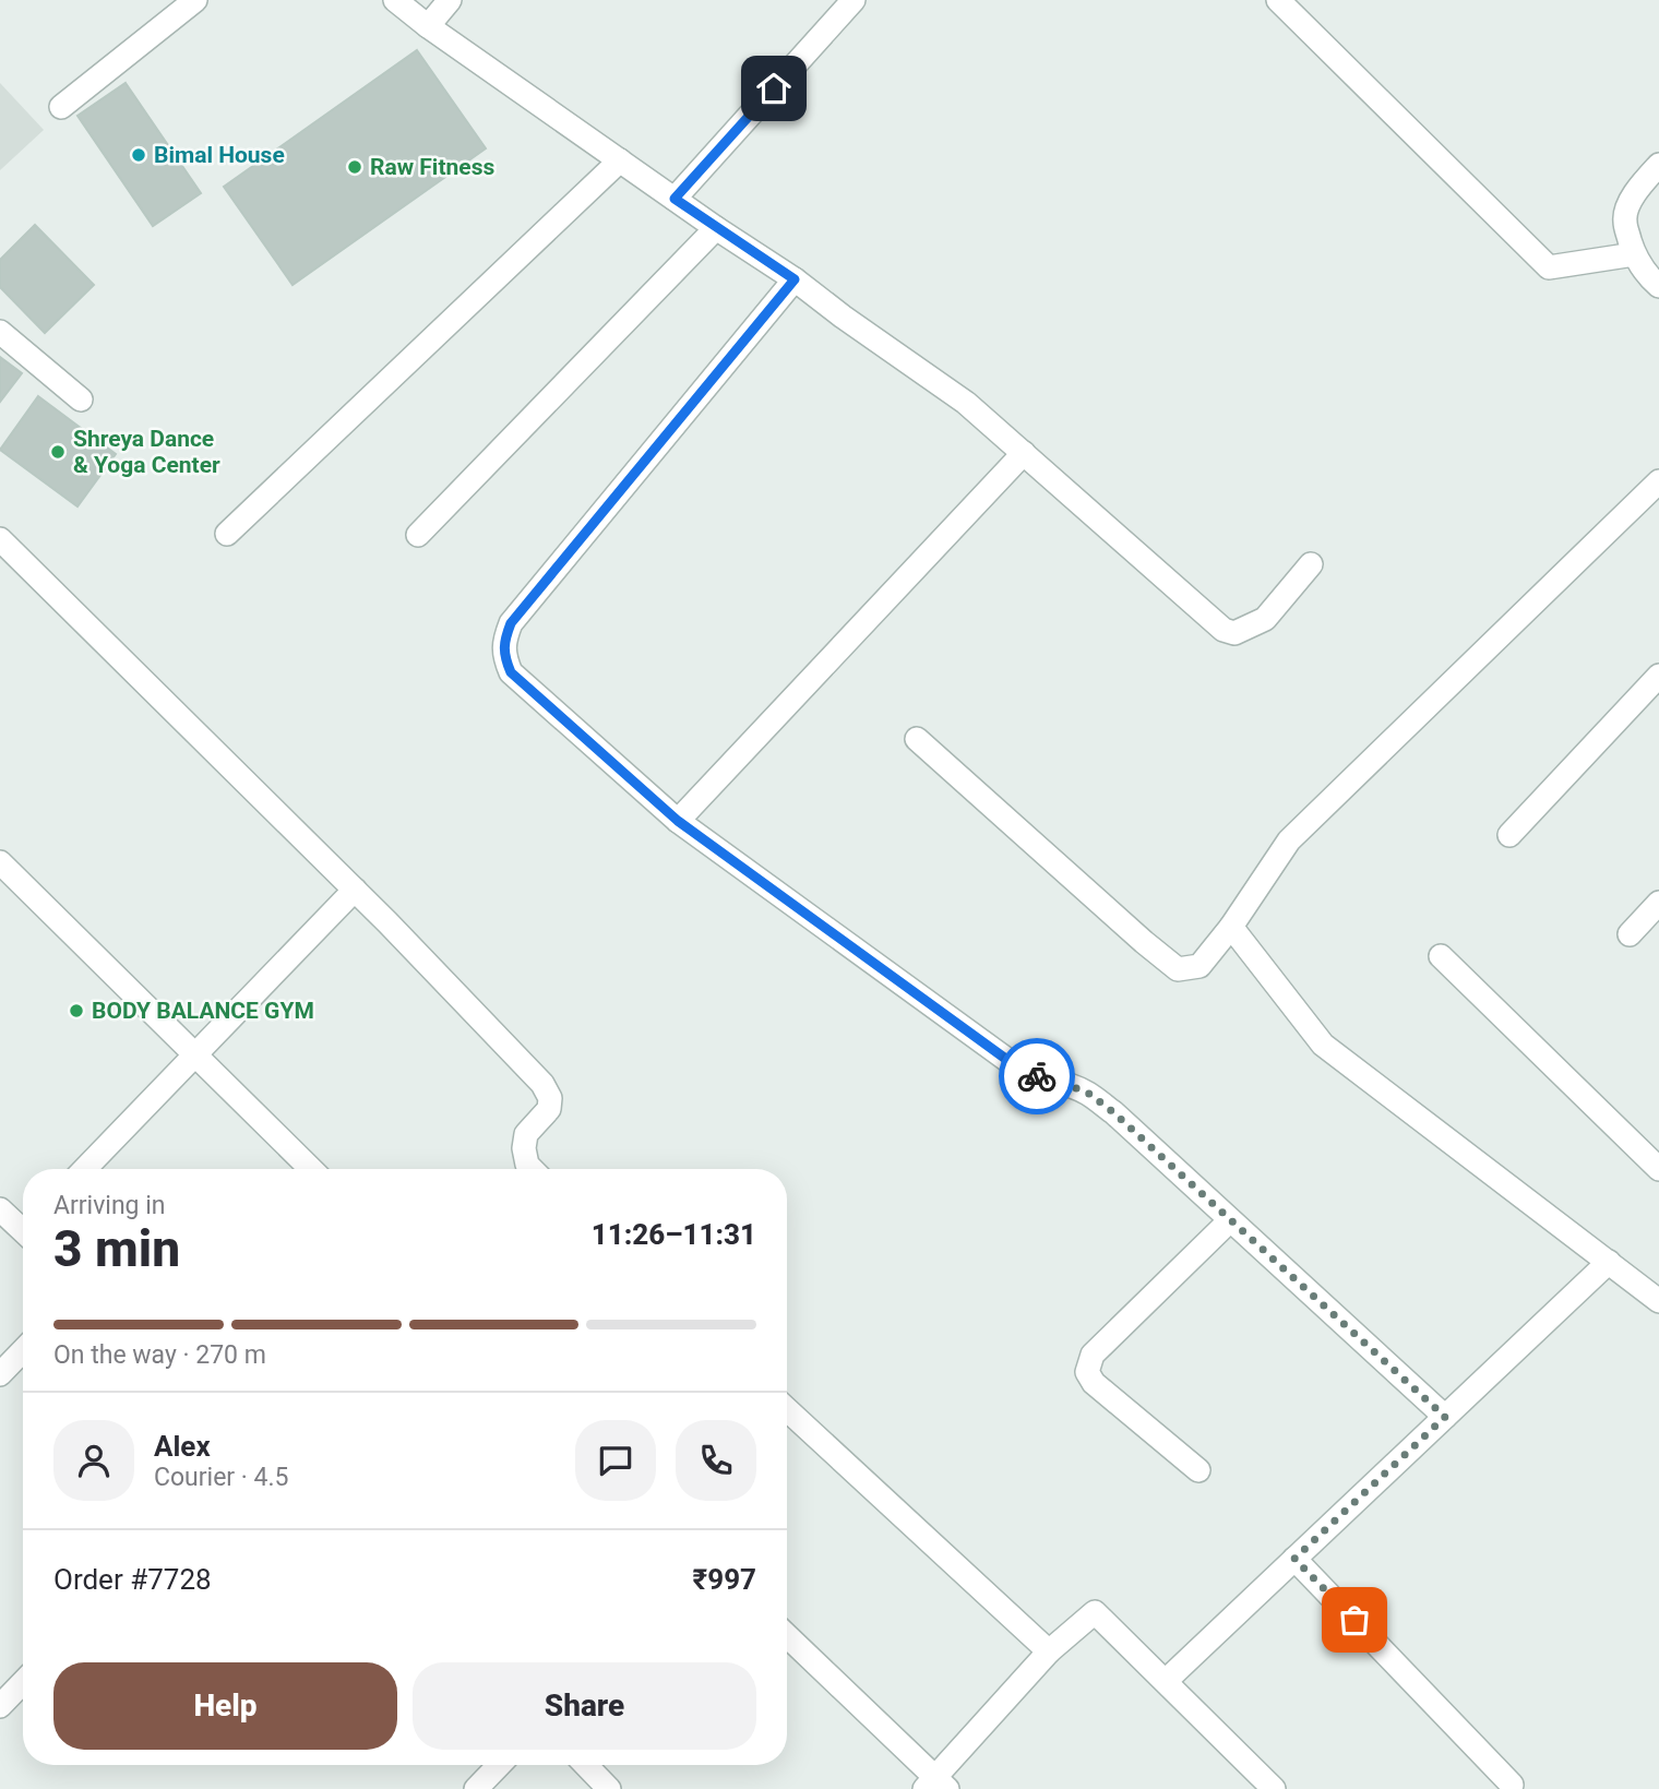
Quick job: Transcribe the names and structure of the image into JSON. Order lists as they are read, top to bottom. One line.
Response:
{"places":["Bimal House","Raw Fitness","Shreya Dance & Yoga Center","BODY BALANCE GYM"],"page":{"heading":["3 min","Arriving in","11:26–11:31"],"panel":["Alex","Courier · 4.5","Order #7728","₹997"],"bar":"On the way · 270 m","buttons":["Help","Share"]}}
